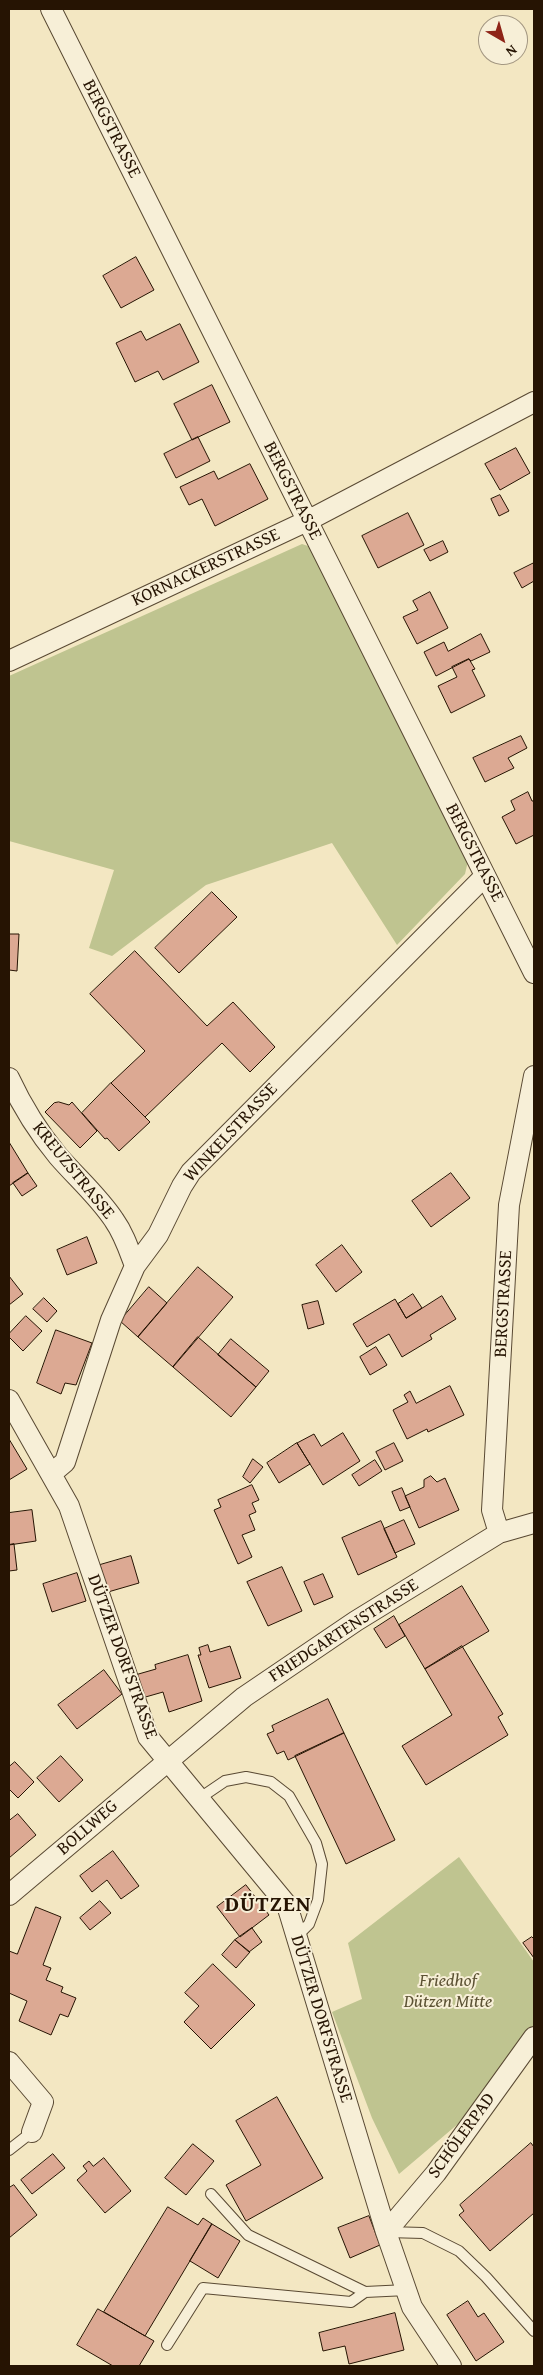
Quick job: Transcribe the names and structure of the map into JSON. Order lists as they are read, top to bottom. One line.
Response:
{"streets":{"street":["BERGSTRASSE","KORNACKERSTRASSE","WINKELSTRASSE","KREUZSTRASSE","FRIEDGARTENSTRASSE","DÜTZER DORFSTRASSE","BOLLWEG","SCHÖLERPAD"]},"crossings":[["BERGSTRASSE","KORNACKERSTRASSE"],["BERGSTRASSE","WINKELSTRASSE"],["BERGSTRASSE","FRIEDGARTENSTRASSE"],["WINKELSTRASSE","KREUZSTRASSE"],["WINKELSTRASSE","DÜTZER DORFSTRASSE"],["FRIEDGARTENSTRASSE","DÜTZER DORFSTRASSE"],["FRIEDGARTENSTRASSE","BOLLWEG"],["DÜTZER DORFSTRASSE","BOLLWEG"],["DÜTZER DORFSTRASSE","SCHÖLERPAD"]],"districts":["DÜTZEN"],"parks":["Friedhof Dützen Mitte"],"north":"bottom right"}
